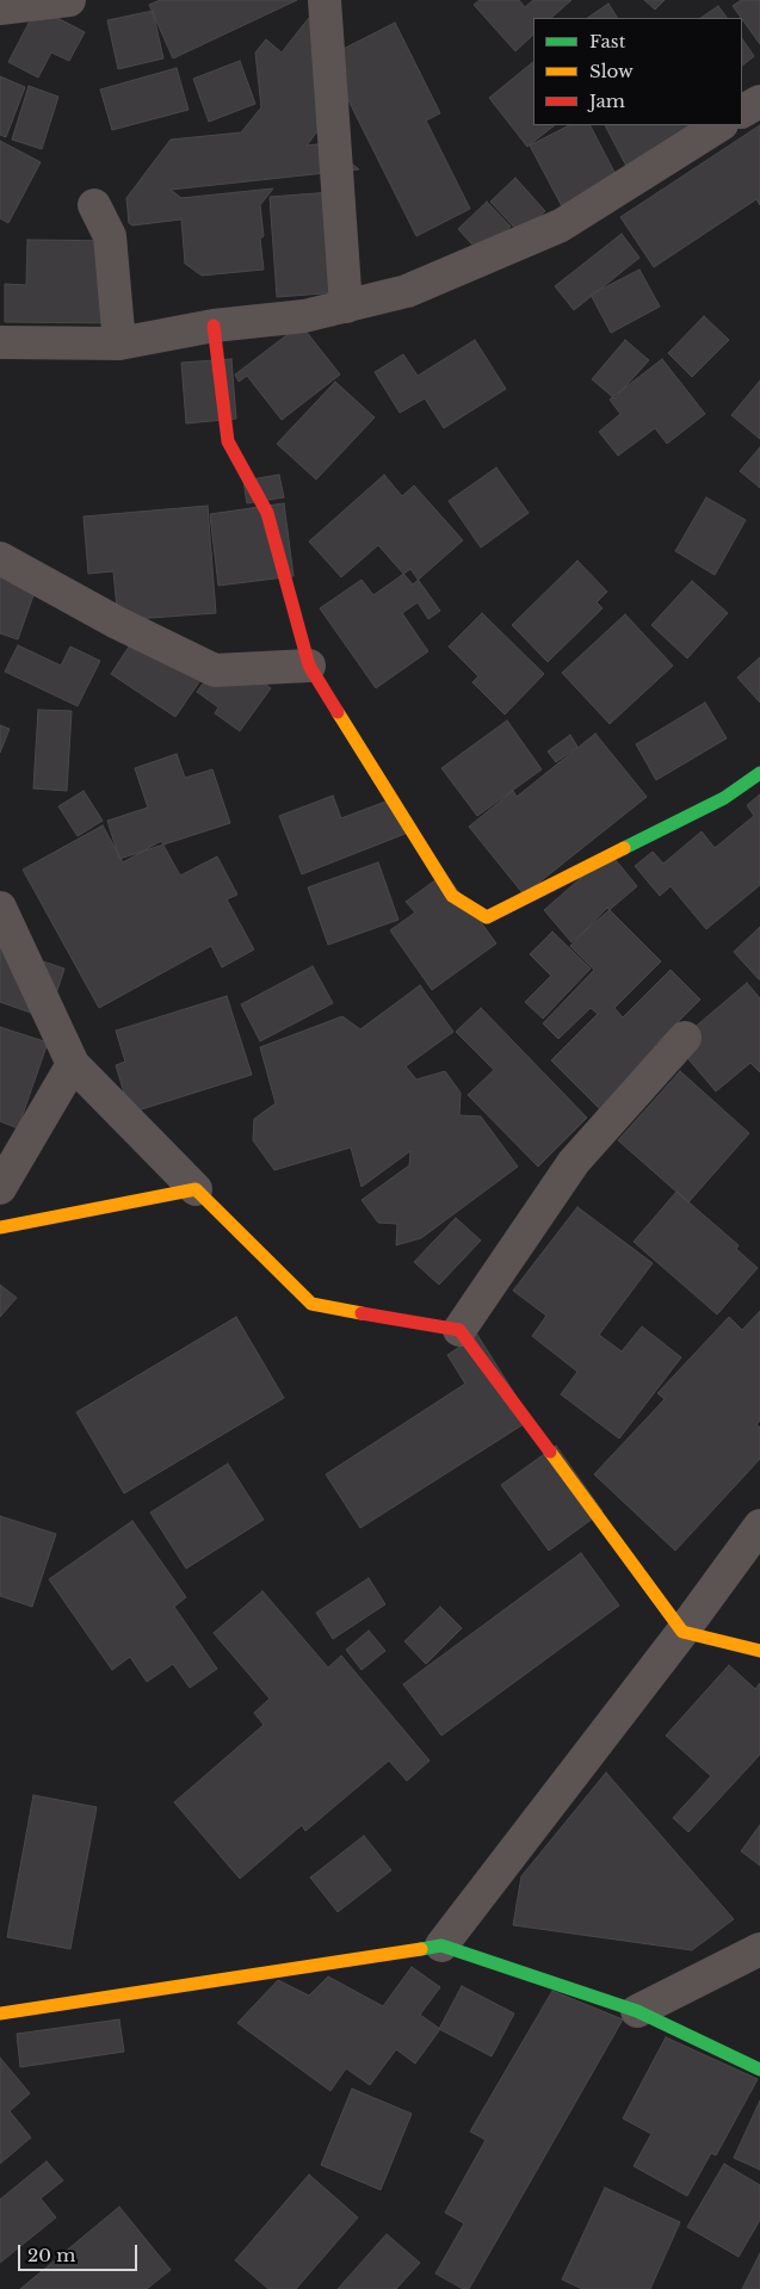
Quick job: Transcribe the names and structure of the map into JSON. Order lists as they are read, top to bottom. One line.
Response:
{"legend":["Fast","Slow","Jam"],"scale_bar":"20 m"}
